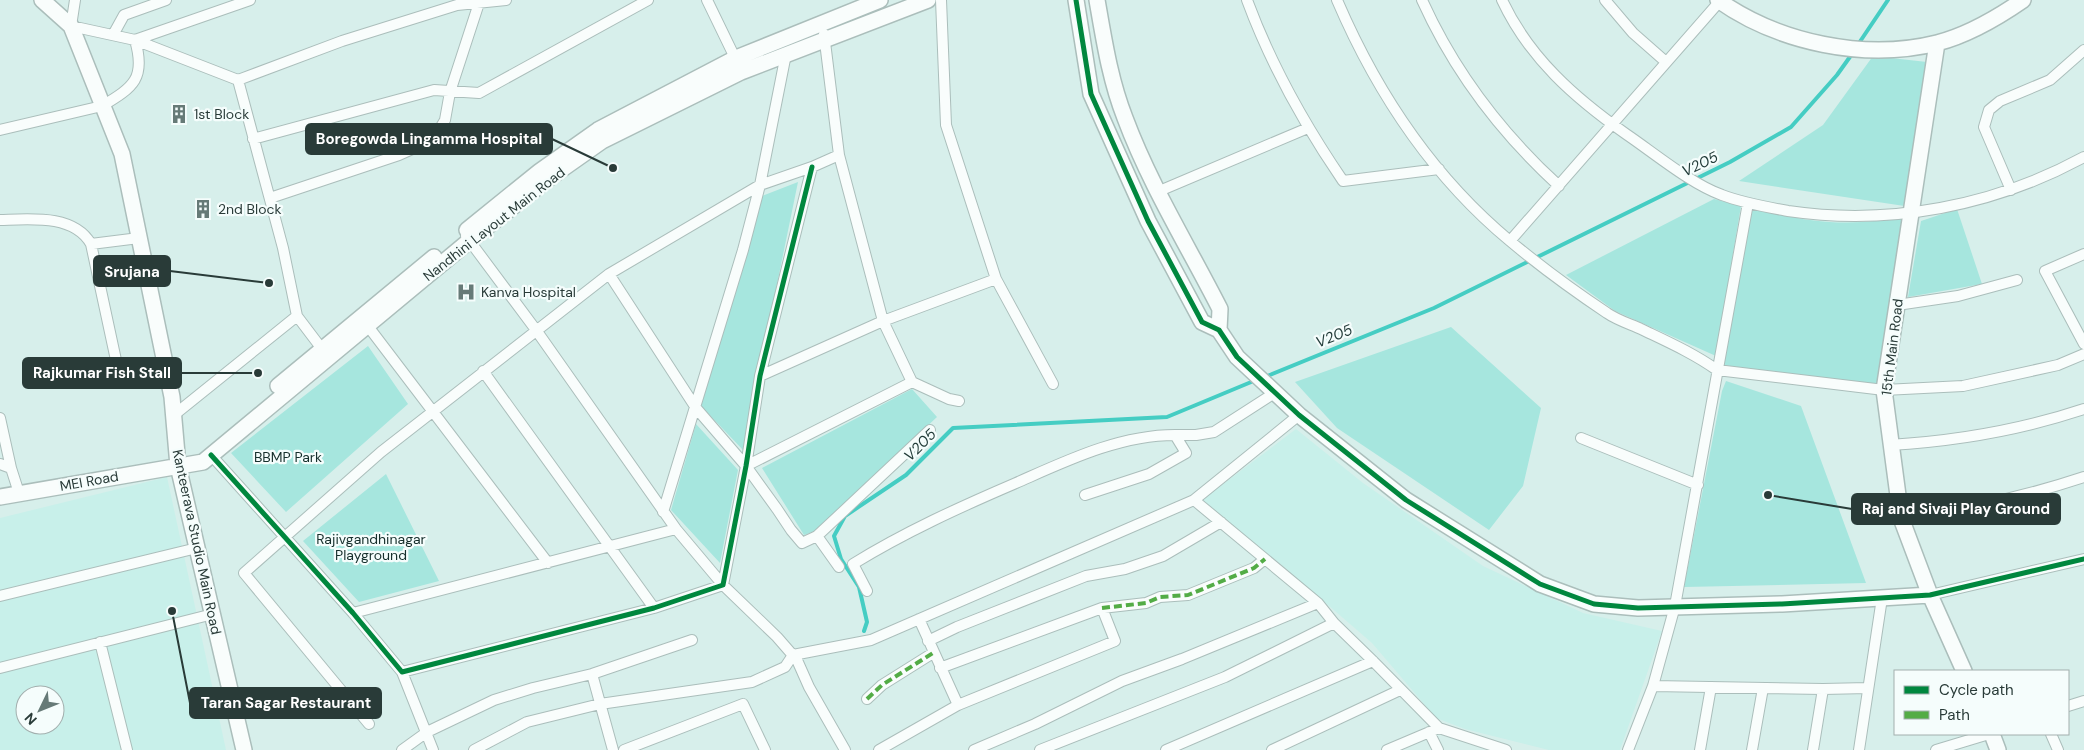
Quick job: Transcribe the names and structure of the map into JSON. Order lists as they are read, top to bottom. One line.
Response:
{"streets":{"street":["Nandhini Layout Main Road","15th Main Road","MEI Road","Kanteerava Studio Main Road"]},"crossings":[["Nandhini Layout Main Road","MEI Road"],["Nandhini Layout Main Road","Kanteerava Studio Main Road"],["MEI Road","Kanteerava Studio Main Road"]],"water":["V205"],"parks":["BBMP Park","Rajivgandhinagar Playground"],"places":{"building":["1st Block","2nd Block"],"other":["Boregowda Lingamma Hospital","Srujana","Rajkumar Fish Stall","Raj and Sivaji Play Ground","Taran Sagar Restaurant"],"hospital":["Kanva Hospital"]},"legend":["Cycle path","Path"],"north":"bottom left"}
